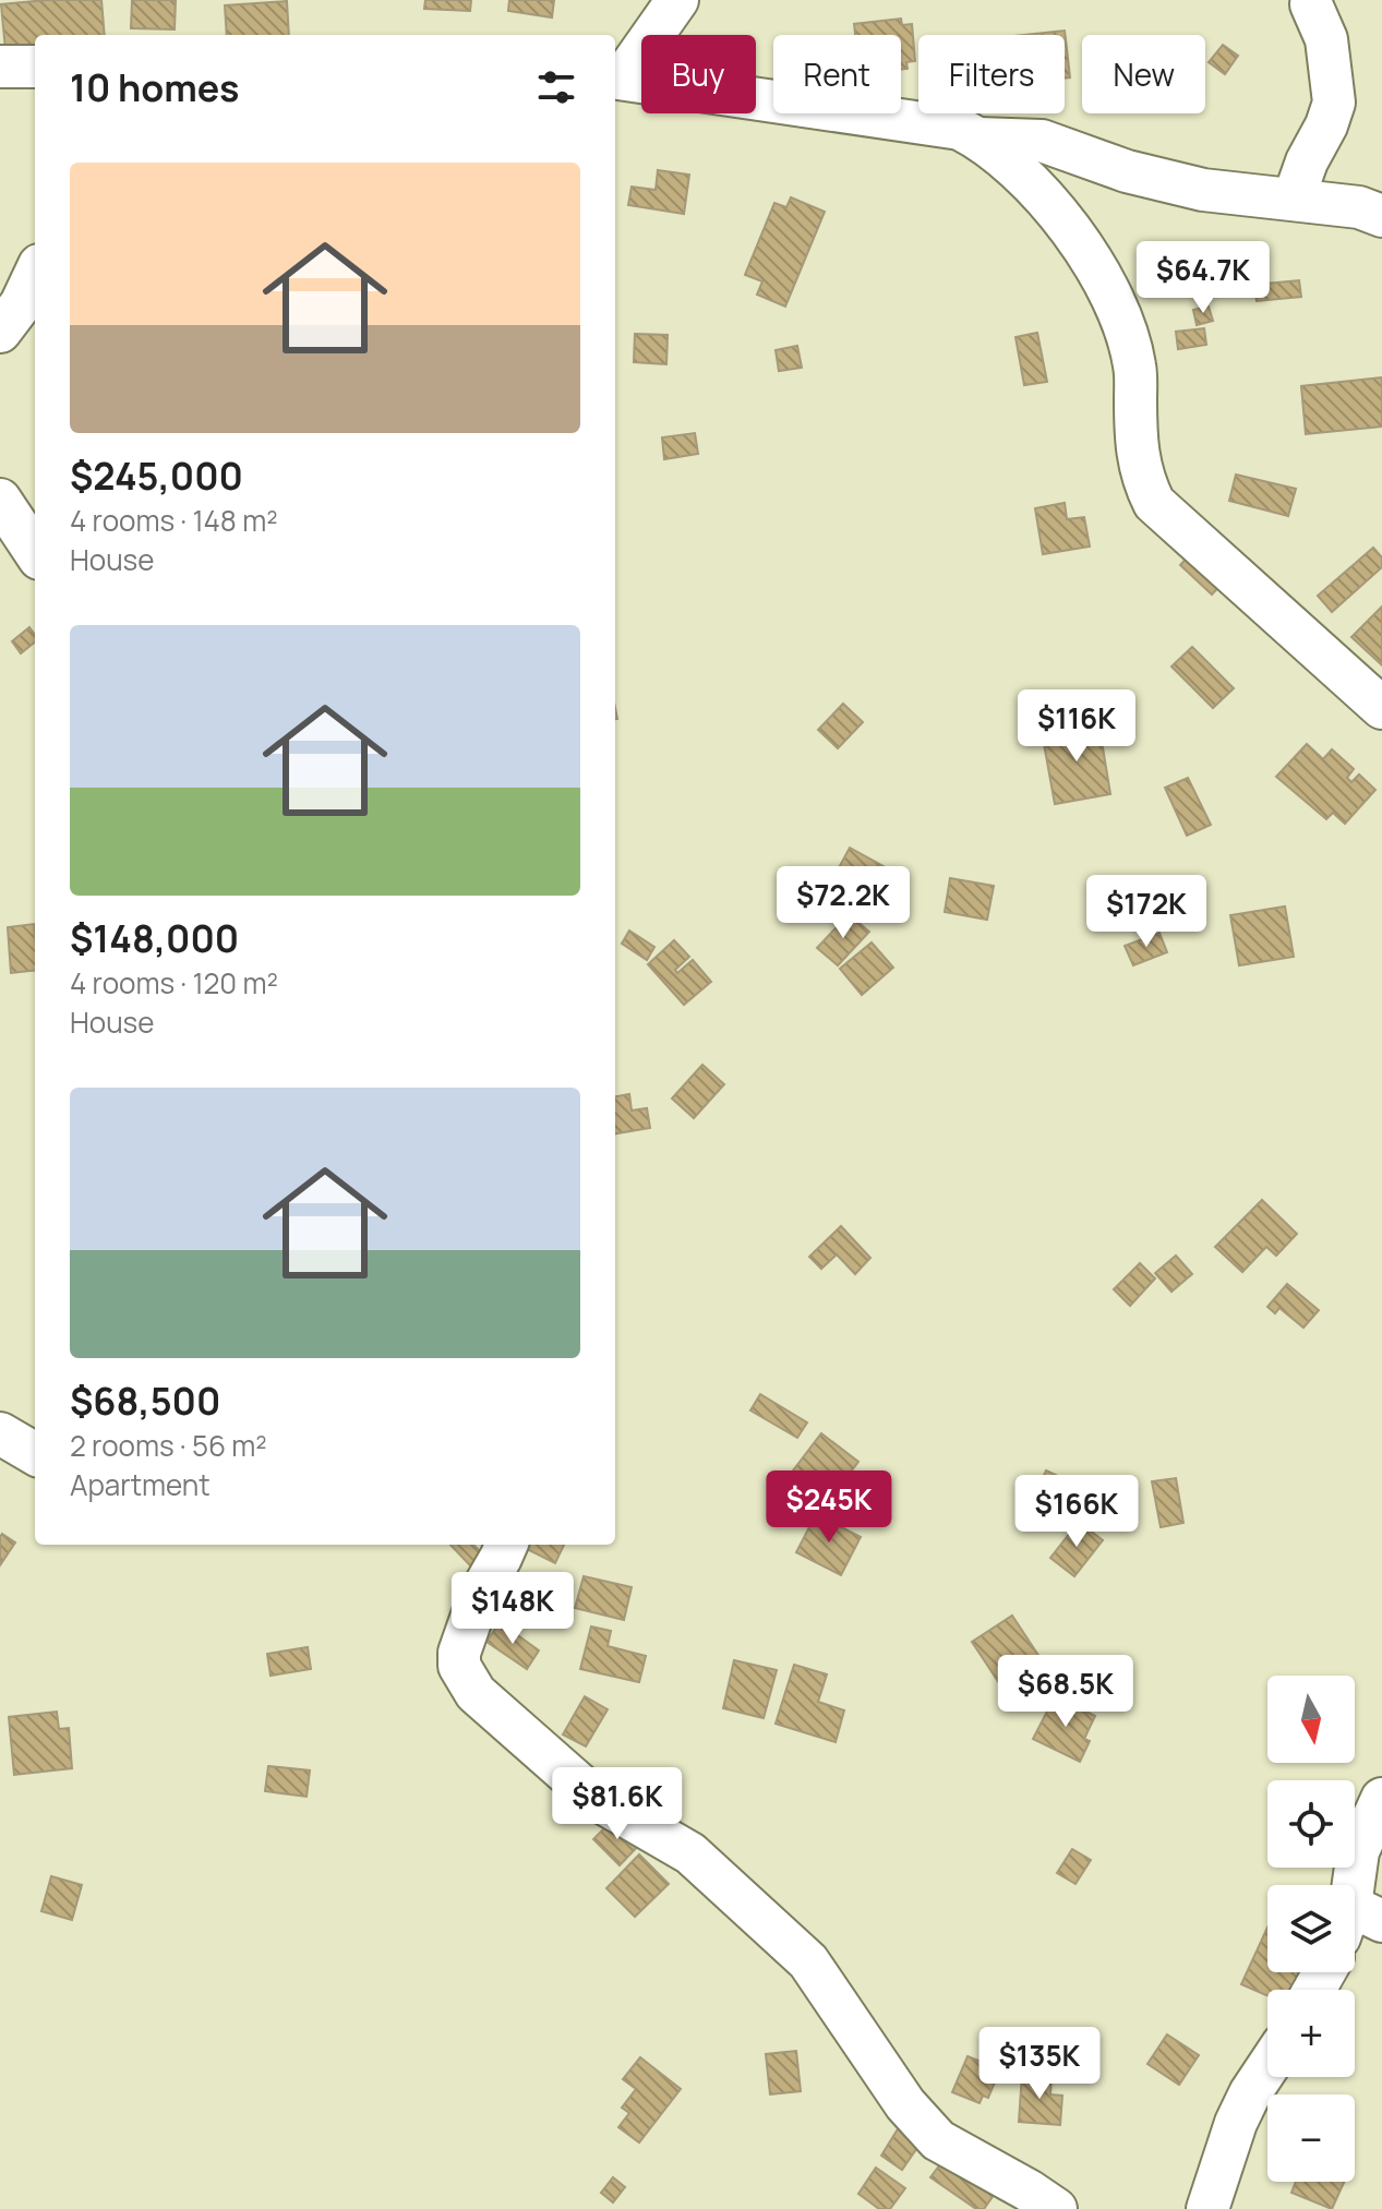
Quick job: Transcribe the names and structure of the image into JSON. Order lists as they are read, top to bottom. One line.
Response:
{"north":"bottom","page":{"chip":["Buy","Rent","Filters","New"],"heading":"10 homes","list":[{"name":"$245,000","note":"4 rooms · 148 m² · House"},{"name":"$148,000","note":"4 rooms · 120 m² · House"},{"name":"$68,500","note":"2 rooms · 56 m² · Apartment"}],"price":["$64.7K","$116K","$72.2K","$172K","$245K","$166K","$148K","$68.5K","$81.6K","$135K"],"map_buttons":["+","−"]}}
